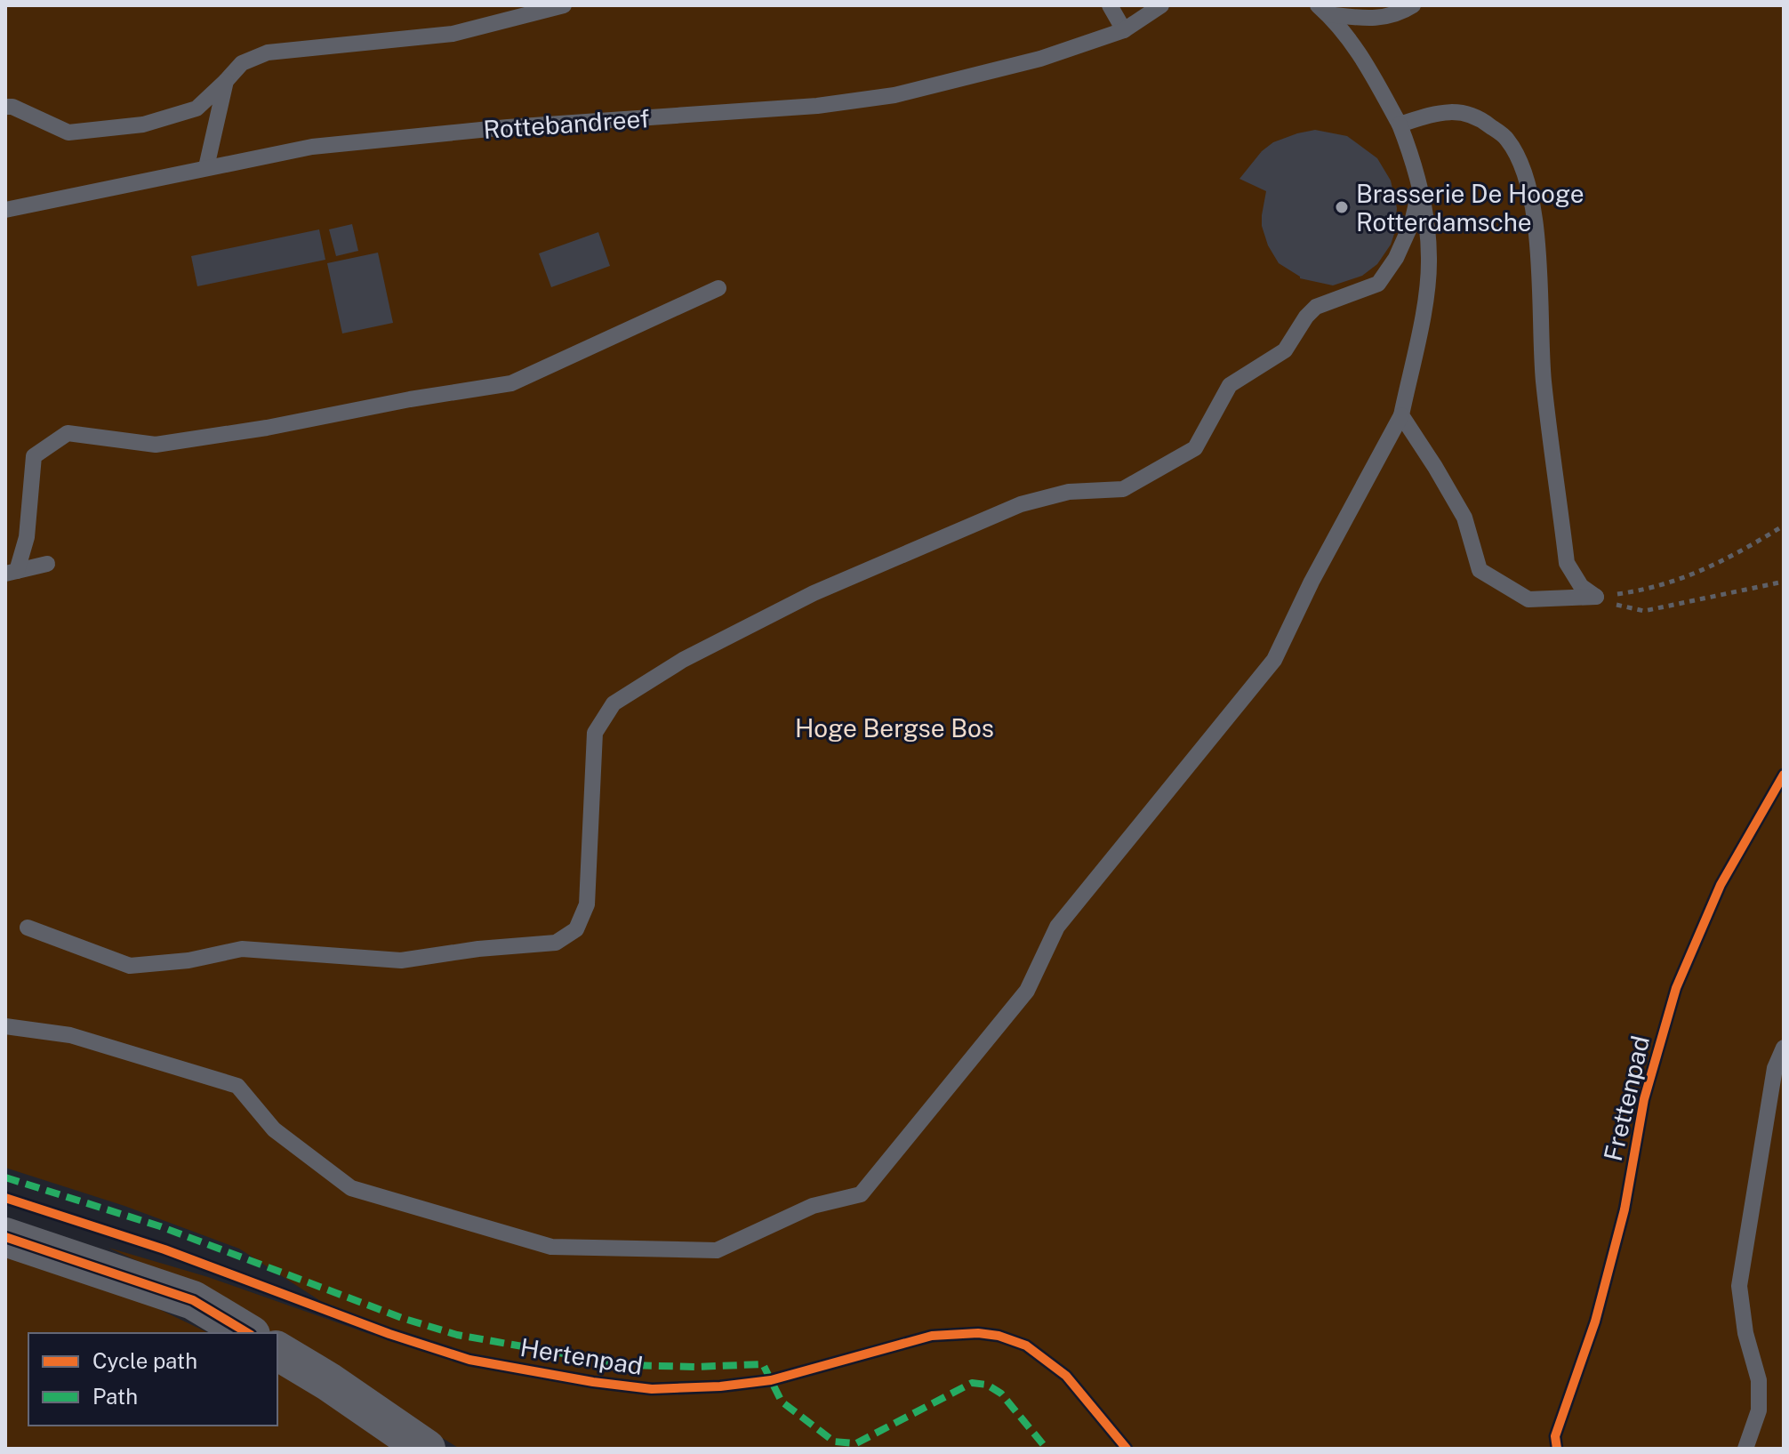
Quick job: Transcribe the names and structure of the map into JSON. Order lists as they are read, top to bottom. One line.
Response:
{"streets":{"lane":["Rottebandreef"],"cycle path":["Frettenpad","Hertenpad"]},"parks":["Hoge Bergse Bos"],"places":["Brasserie De Hooge Rotterdamsche"],"legend":["Cycle path","Path"]}
